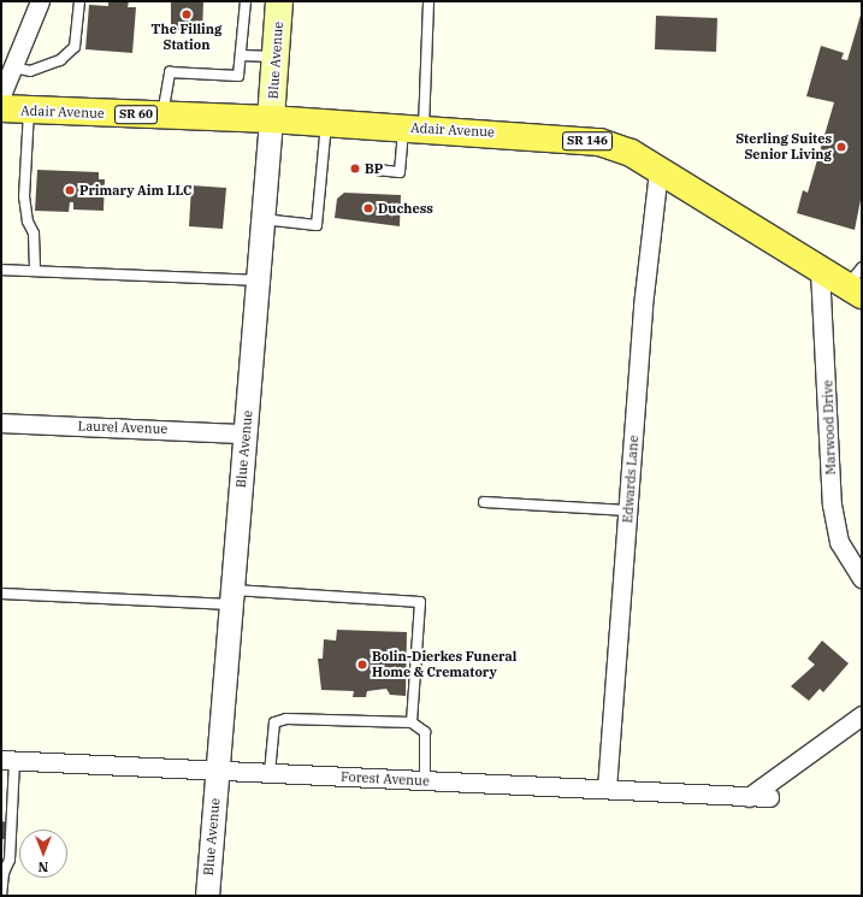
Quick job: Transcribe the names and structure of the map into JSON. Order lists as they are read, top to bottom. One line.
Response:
{"streets":{"main road":["Blue Avenue","Adair Avenue","SR 60","SR 146"],"street":["Laurel Avenue","Marwood Drive","Edwards Lane","Forest Avenue"]},"crossings":[["Blue Avenue","Adair Avenue"],["Blue Avenue","Laurel Avenue"],["Blue Avenue","Forest Avenue"],["Adair Avenue","Marwood Drive"],["Adair Avenue","Edwards Lane"],["Edwards Lane","Forest Avenue"]],"places":["The Filling Station","Sterling Suites Senior Living","BP","Primary Aim LLC","Duchess","Bolin-Dierkes Funeral Home & Crematory"],"north":"bottom"}
